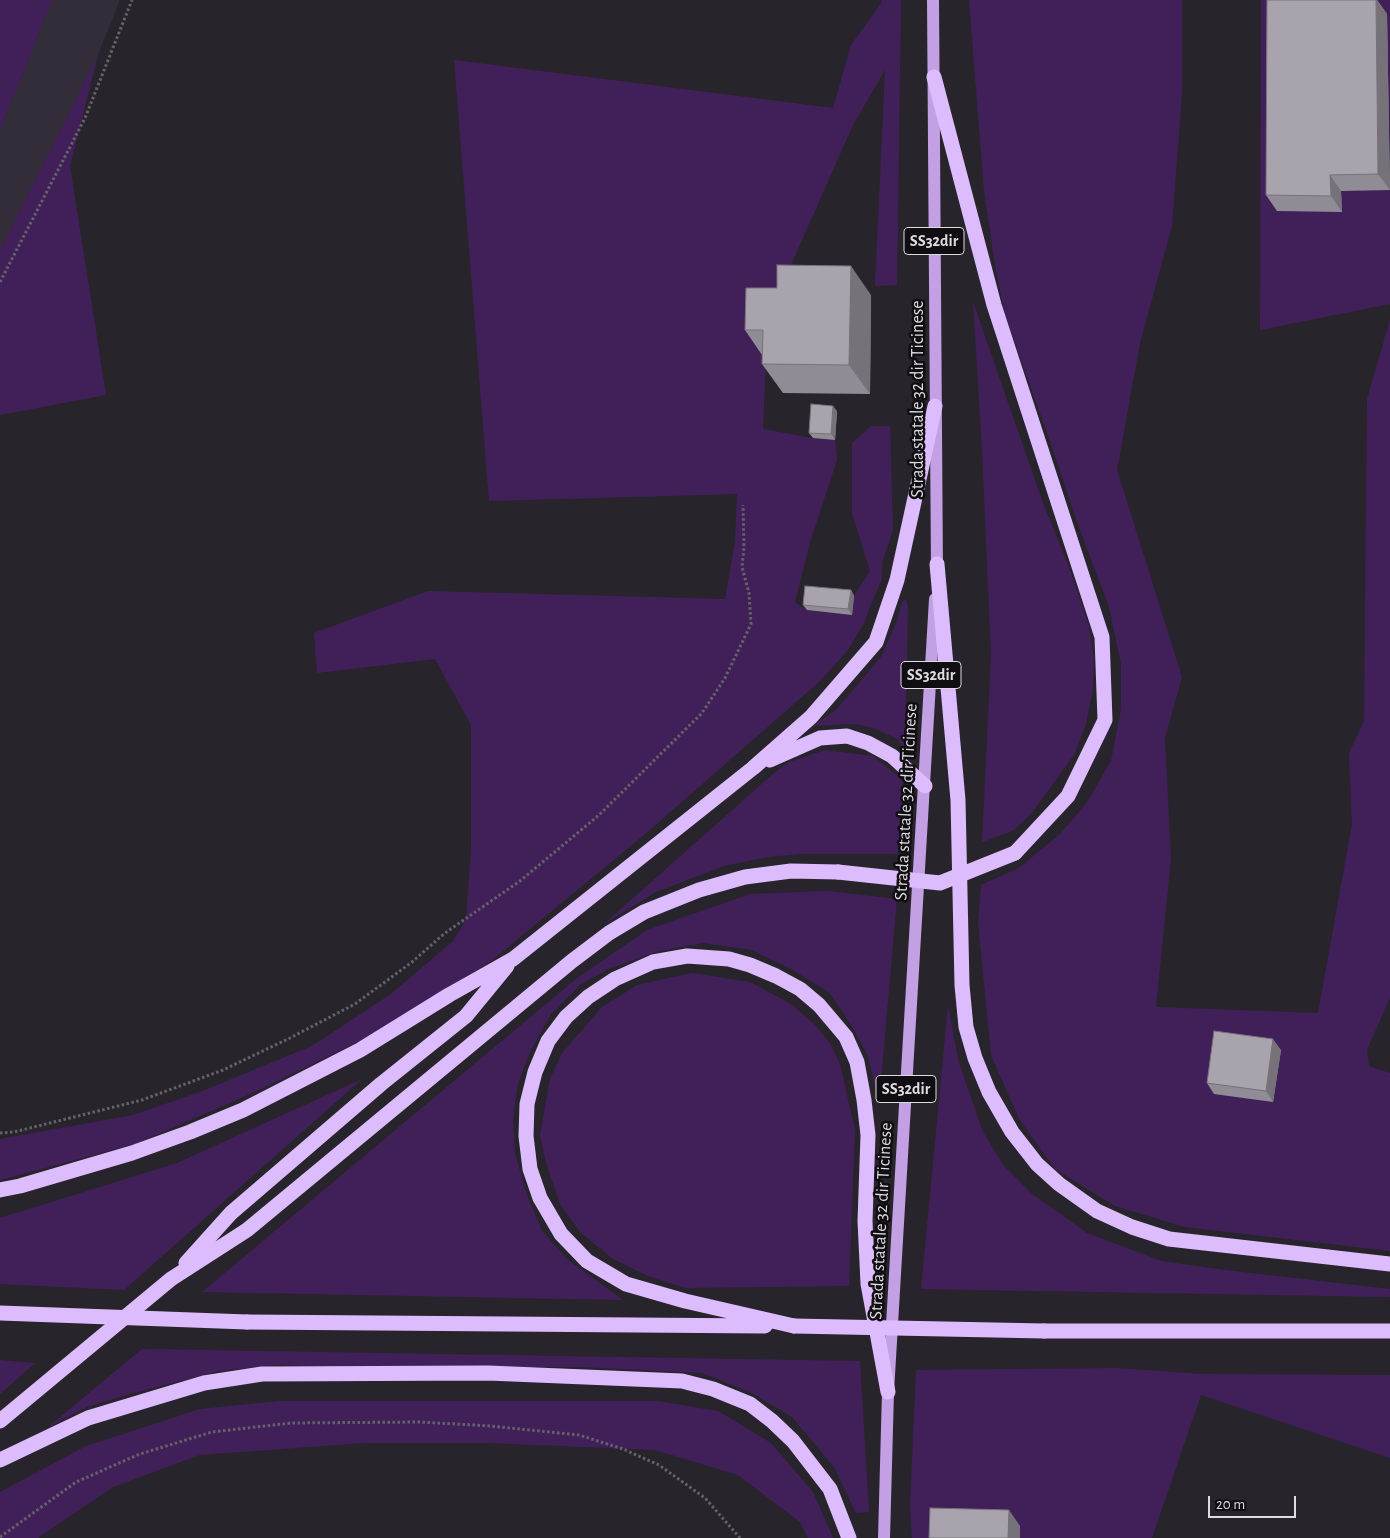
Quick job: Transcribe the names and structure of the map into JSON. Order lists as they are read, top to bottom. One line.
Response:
{"streets":{"main road":["SS32dir","Strada statale 32 dir Ticinese"]},"crossings":[["SS32dir","Strada statale 32 dir Ticinese"]],"scale_bar":"20 m"}
